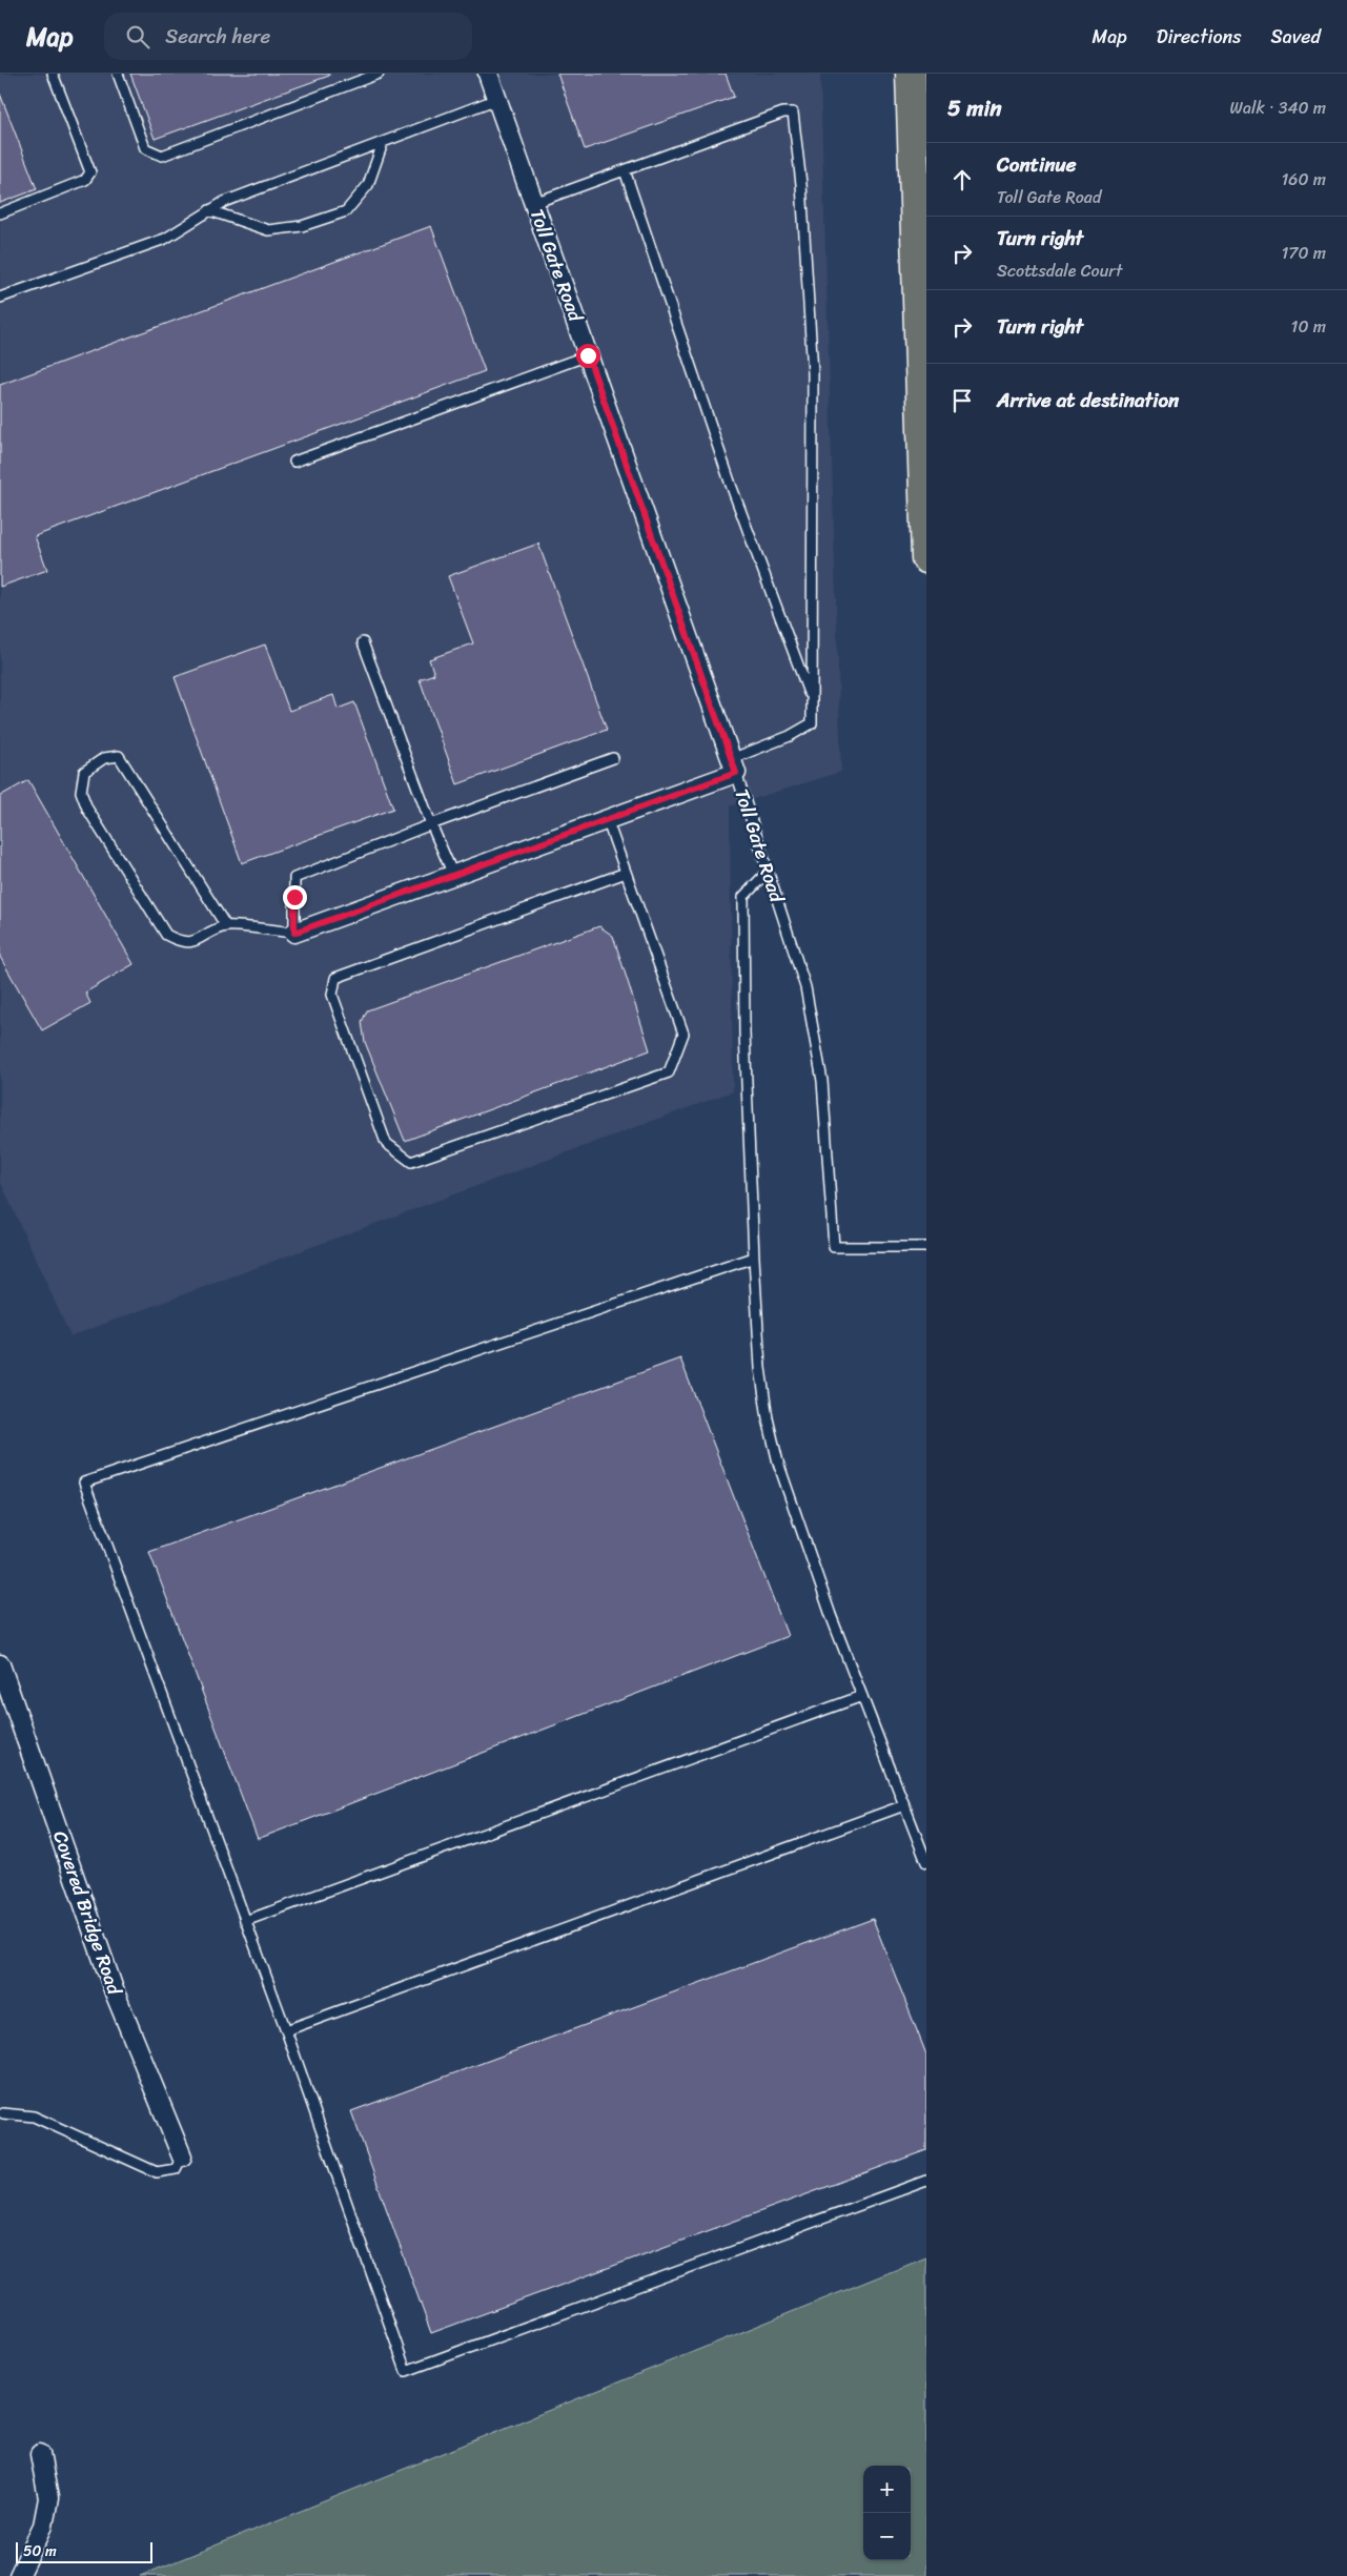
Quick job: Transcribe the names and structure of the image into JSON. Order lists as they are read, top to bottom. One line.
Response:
{"streets":{"street":["Toll Gate Road","Covered Bridge Road"]},"scale_bar":"50 m","page":{"header":"Map","search":"Search here","nav":["Map","Directions","Saved"],"heading":["5 min","Walk · 340 m"],"list":[["Continue","Toll Gate Road","160 m"],["Turn right","Scottsdale Court","170 m"],["Turn right","10 m"],"Arrive at destination"],"map_buttons":["+","−"],"scale":"50 m"}}
